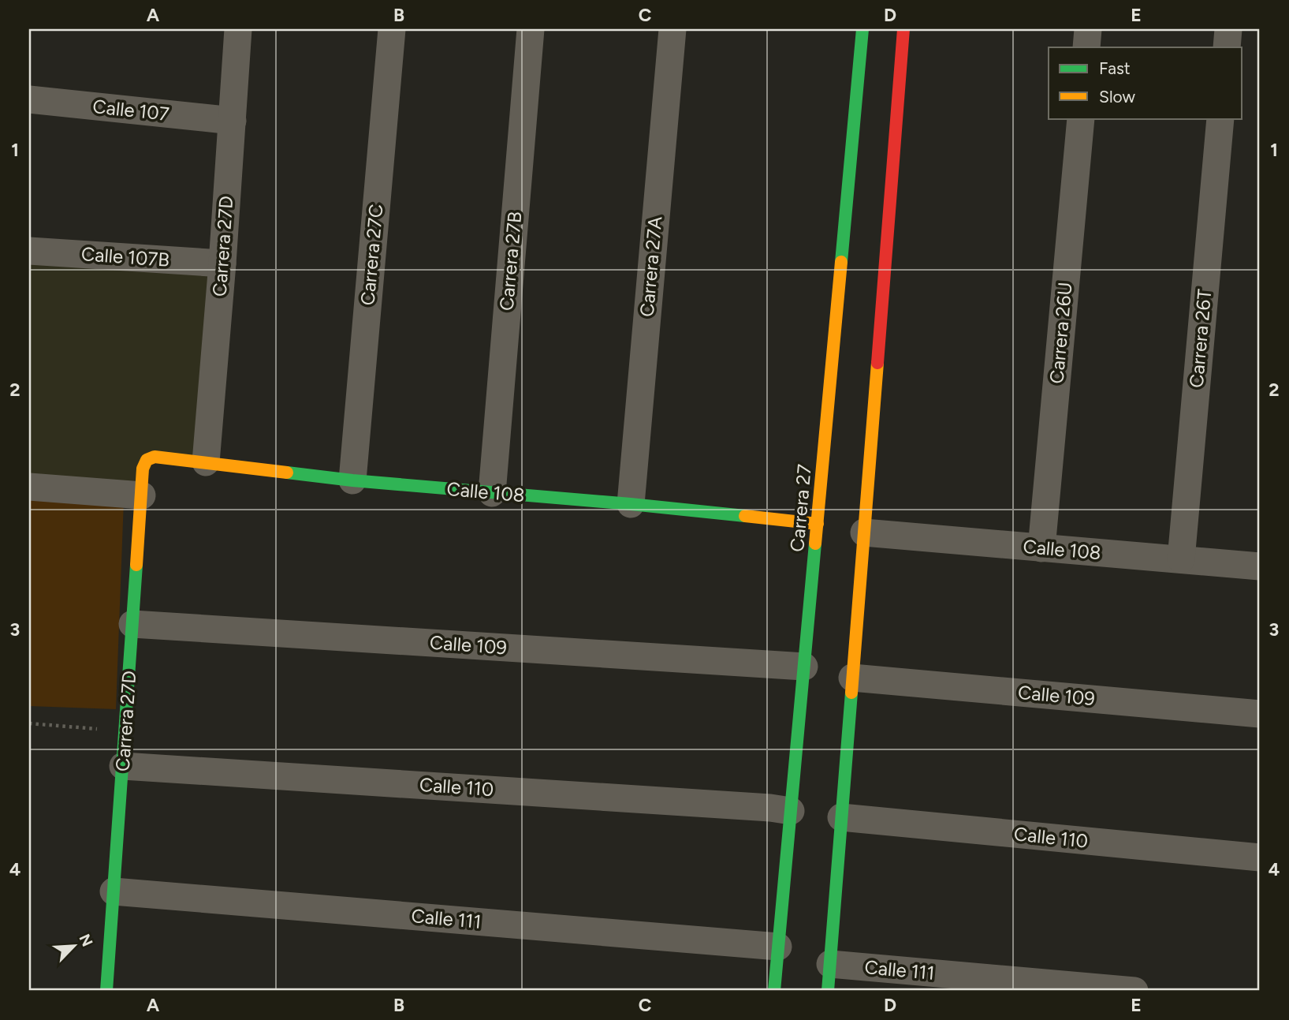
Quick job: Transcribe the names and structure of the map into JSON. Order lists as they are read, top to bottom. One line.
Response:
{"streets":{"main road":["Carrera 27D","Calle 108","Carrera 27"],"street":["Calle 107","Carrera 27C","Calle 107B","Carrera 27B","Carrera 27A","Carrera 26U","Carrera 26T","Calle 109","Calle 110","Calle 111"]},"crossings":[["Calle 107","Carrera 27D"],["Carrera 27D","Calle 107B"],["Carrera 27D","Calle 108"],["Carrera 27D","Calle 109"],["Carrera 27D","Calle 110"],["Carrera 27D","Calle 111"],["Carrera 27C","Calle 108"],["Carrera 27B","Calle 108"],["Carrera 27A","Calle 108"],["Carrera 26U","Calle 108"],["Carrera 26T","Calle 108"],["Calle 108","Carrera 27"],["Carrera 27","Calle 109"],["Carrera 27","Calle 110"],["Carrera 27","Calle 111"]],"legend":["Fast","Slow"],"north":"top right","grid":{"columns":["A","B","C","D","E"],"rows":["1","2","3","4"]}}
